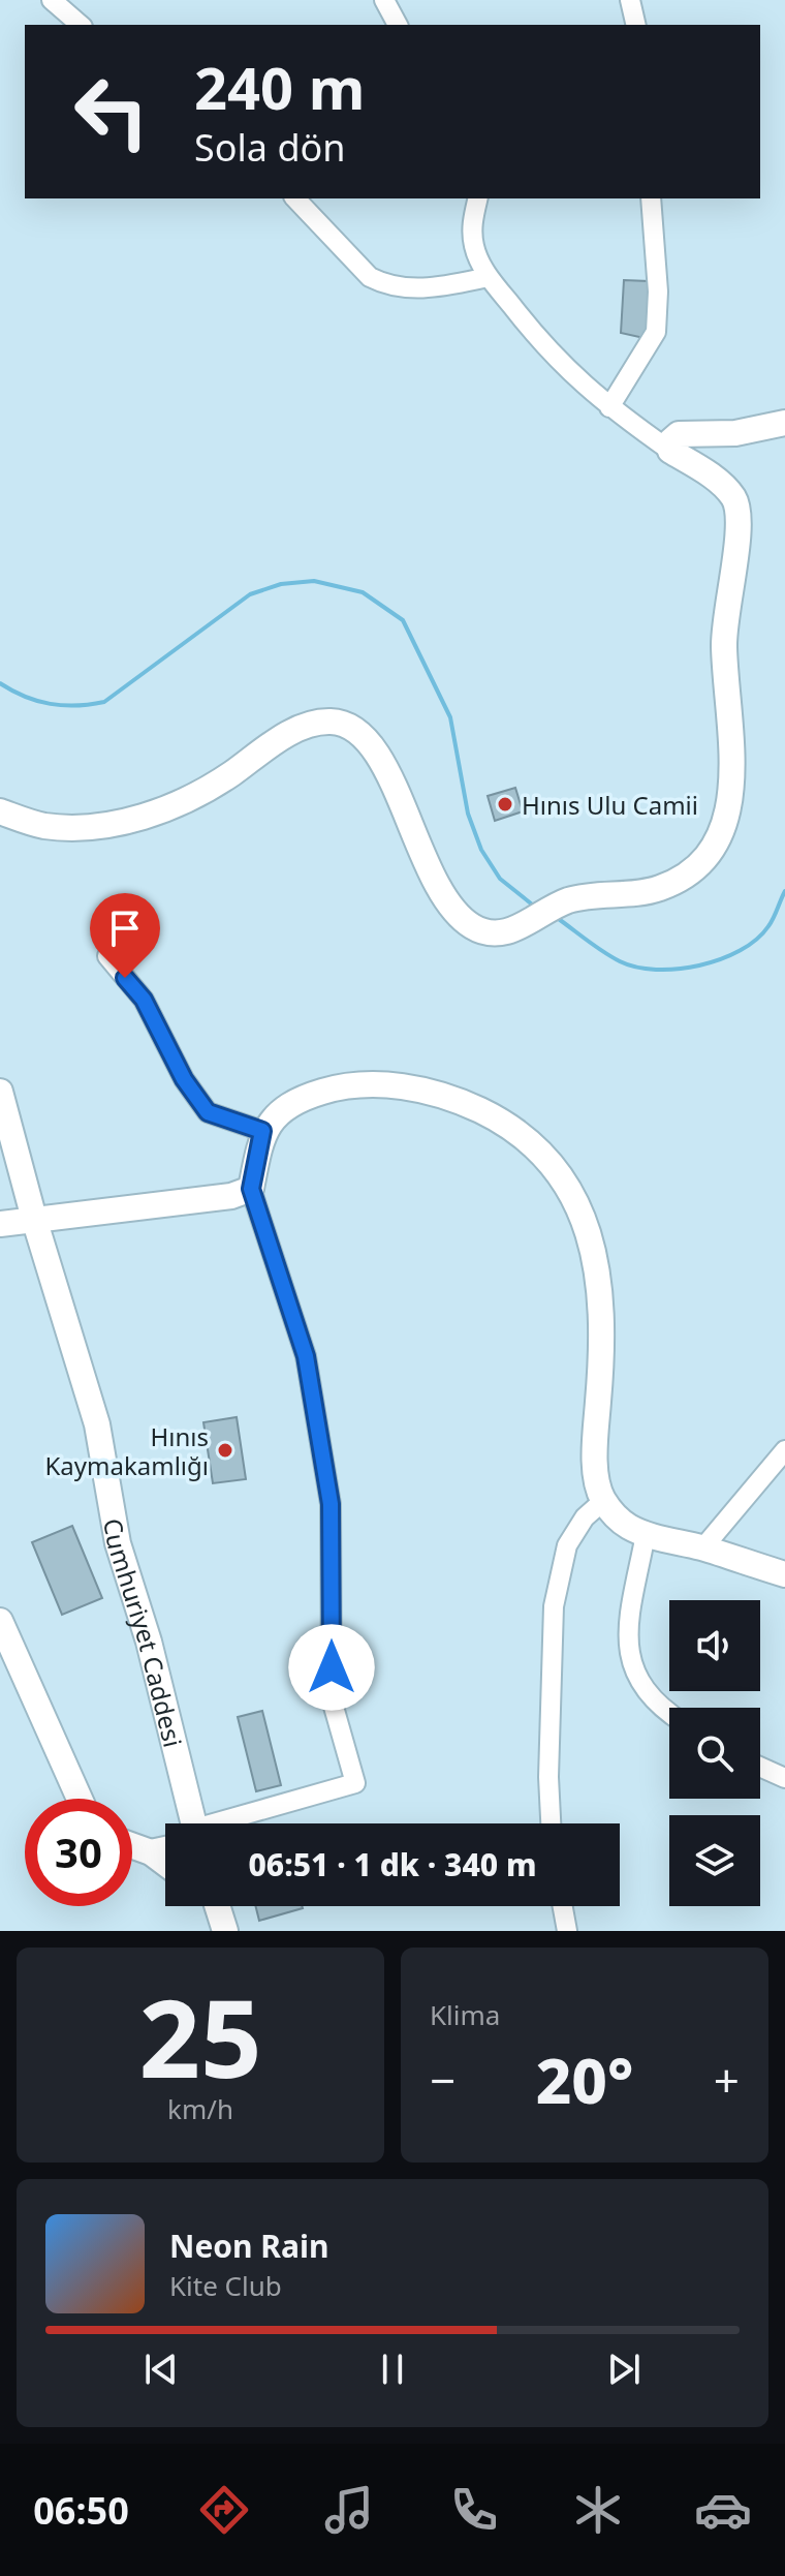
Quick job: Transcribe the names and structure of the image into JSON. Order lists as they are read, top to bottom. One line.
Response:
{"streets":{"street":["Cumhuriyet Caddesi"]},"places":["Hınıs Ulu Camii","Hınıs Kaymakamlığı"],"page":{"turn":["240 m","Sola dön"],"limit":"30","trip":"06:51 · 1 dk · 340 m","tile":[["25","km/h"],"Klima"],"heat":["−","20°","+"],"song":["Neon Rain","Kite Club"],"tabs":"06:50"}}
